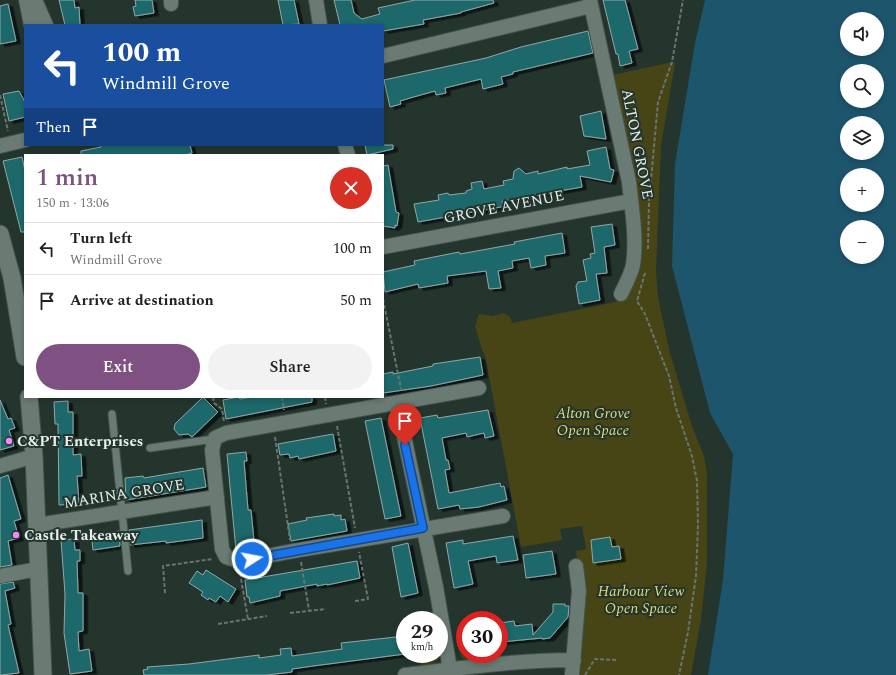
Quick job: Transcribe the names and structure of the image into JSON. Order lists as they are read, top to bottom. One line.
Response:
{"streets":{"street":["ALTON GROVE","GROVE AVENUE","MARINA GROVE"]},"crossings":[["ALTON GROVE","GROVE AVENUE"]],"parks":["Alton Grove Open Space","Harbour View Open Space"],"places":["C&PT Enterprises","Castle Takeaway"],"page":{"map_buttons":["+","−"],"turn":["100 m","Windmill Grove"],"then":"Then","heading":["1 min","150 m · 13:06"],"list":[{"name":"Turn left","note":"Windmill Grove","value":"100 m"},{"name":"Arrive at destination","value":"50 m"}],"buttons":["Exit","Share"],"speed":"29 km/h","limit":"30"}}
